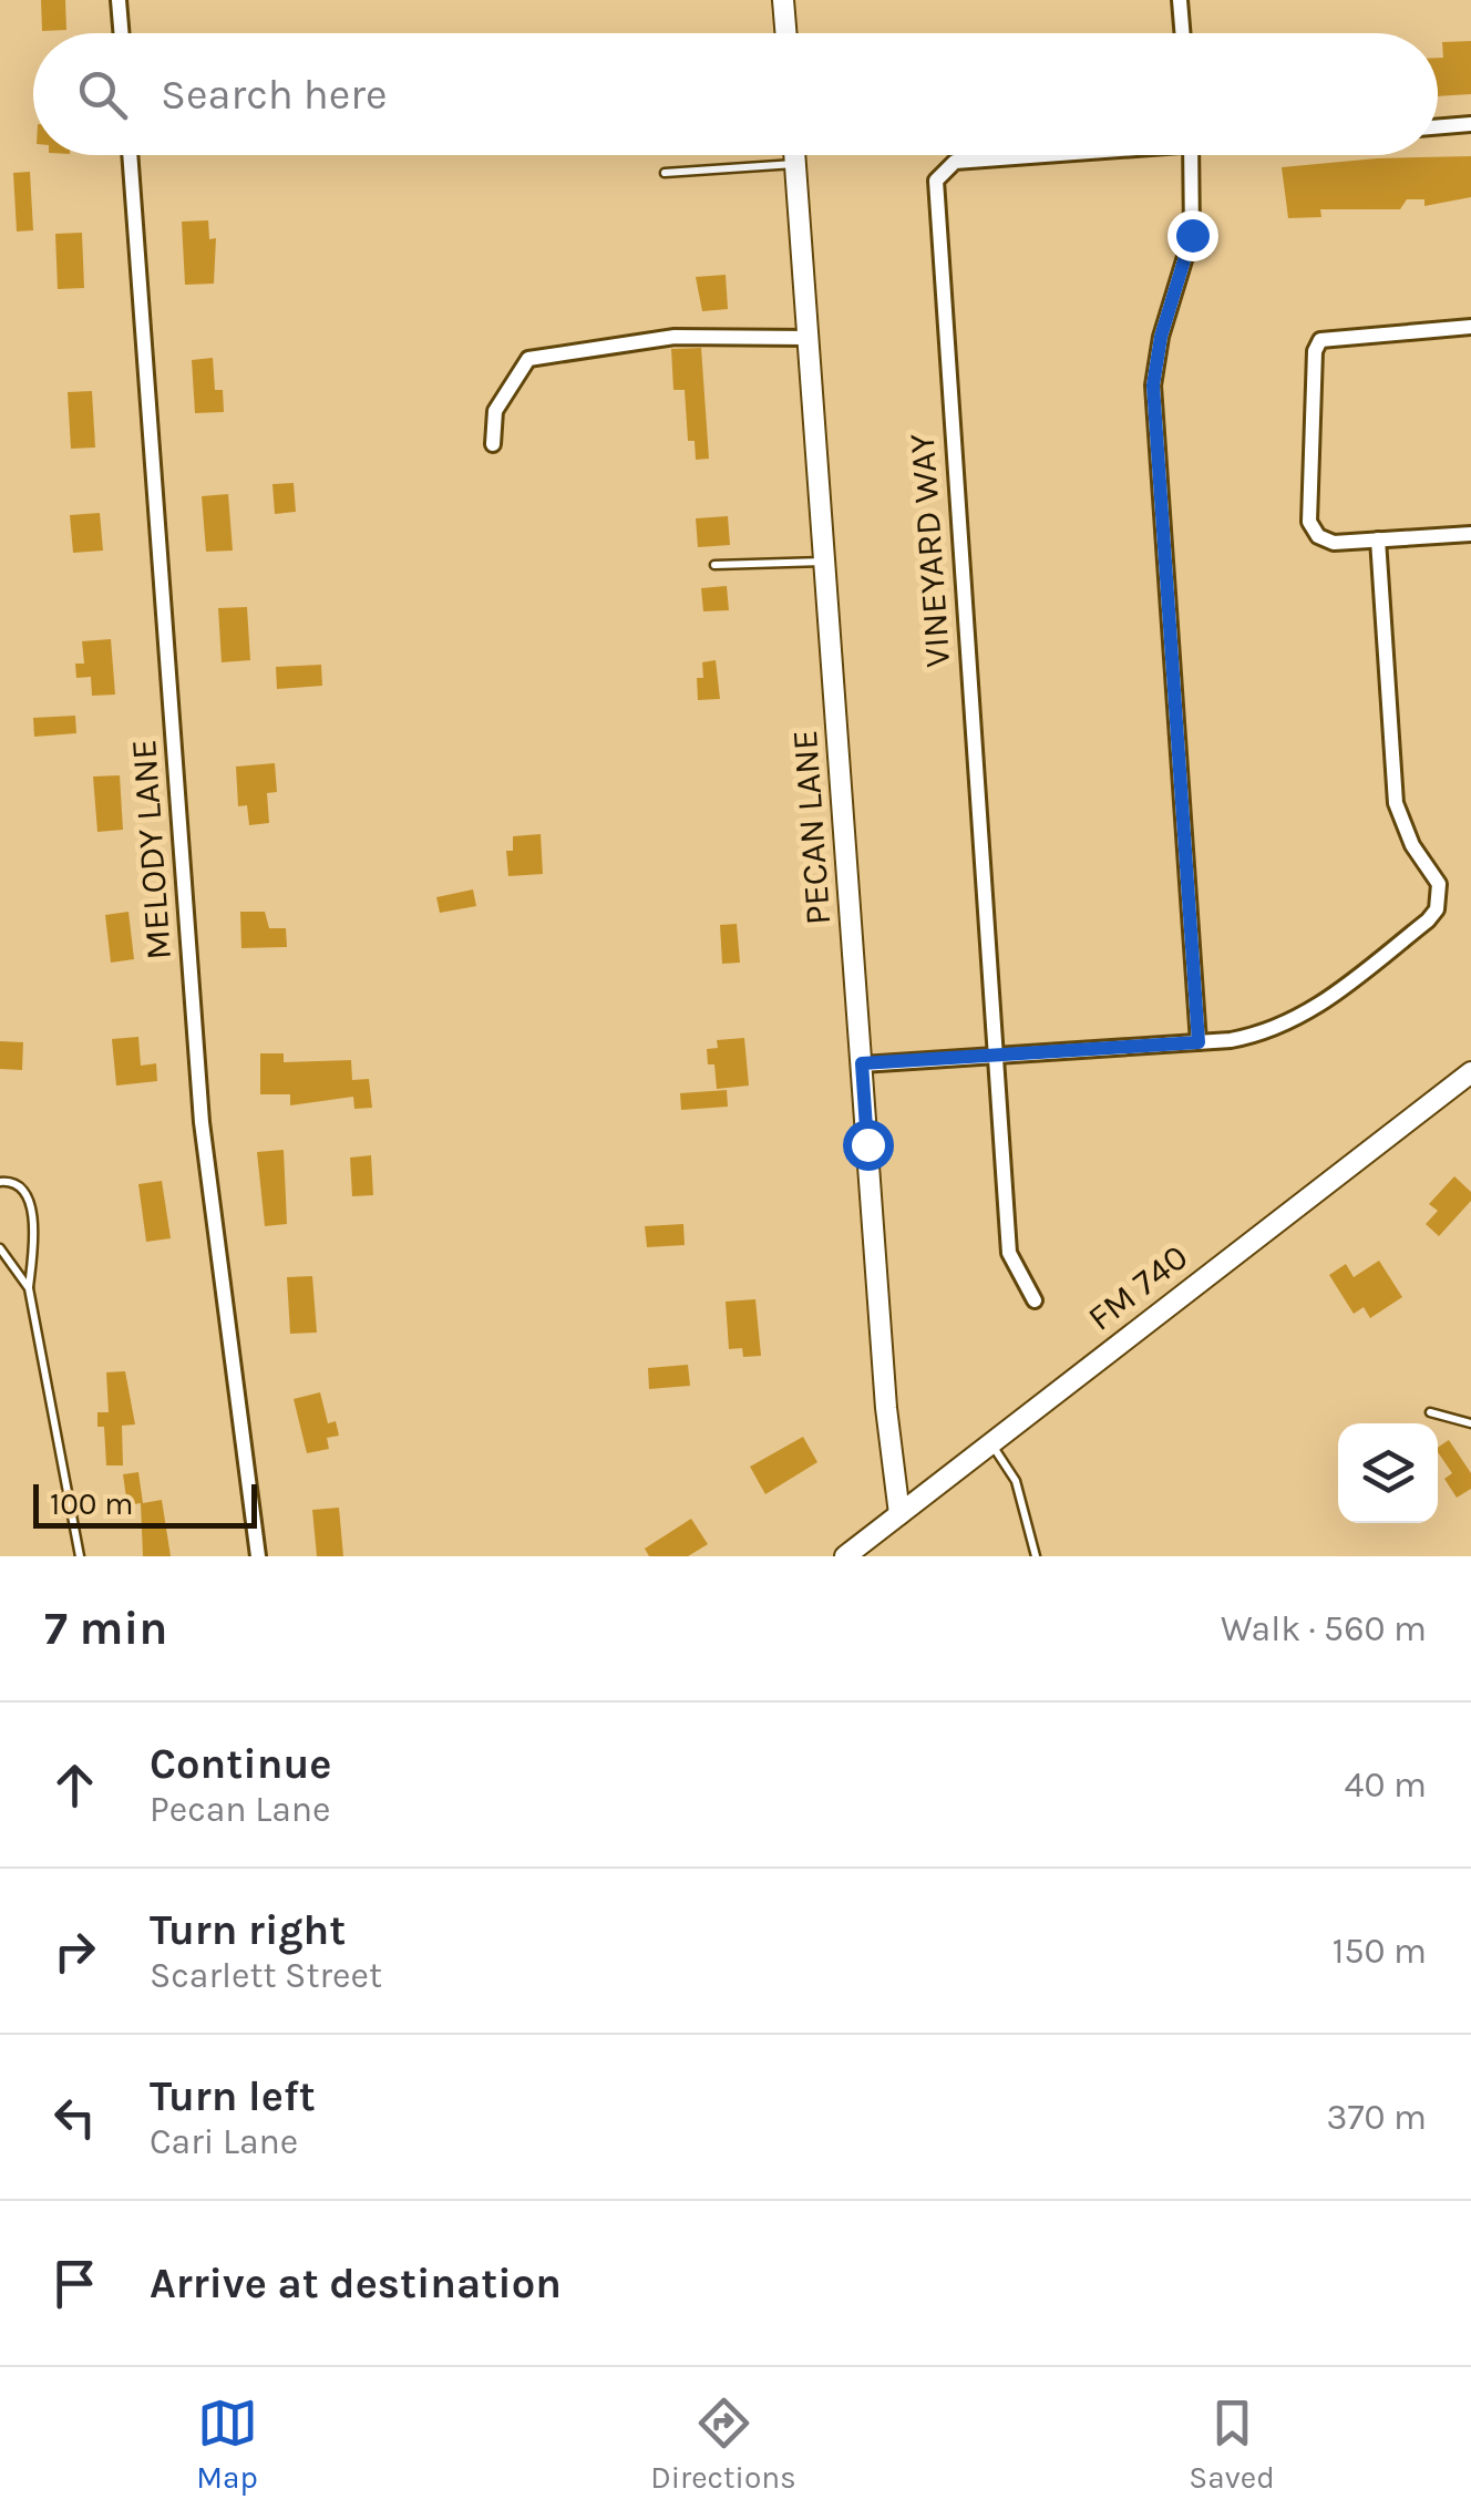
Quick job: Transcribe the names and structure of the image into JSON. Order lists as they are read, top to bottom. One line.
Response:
{"streets":{"street":["VINEYARD WAY","PECAN LANE","MELODY LANE","FM 740"]},"crossings":[["PECAN LANE","FM 740"]],"scale_bar":"100 m","page":{"search":"Search here","scale":"100 m","heading":["7 min","Walk · 560 m"],"list":[["Continue","Pecan Lane","40 m"],["Turn right","Scarlett Street","150 m"],["Turn left","Cari Lane","370 m"],"Arrive at destination"],"nav":["Map","Directions","Saved"]}}
